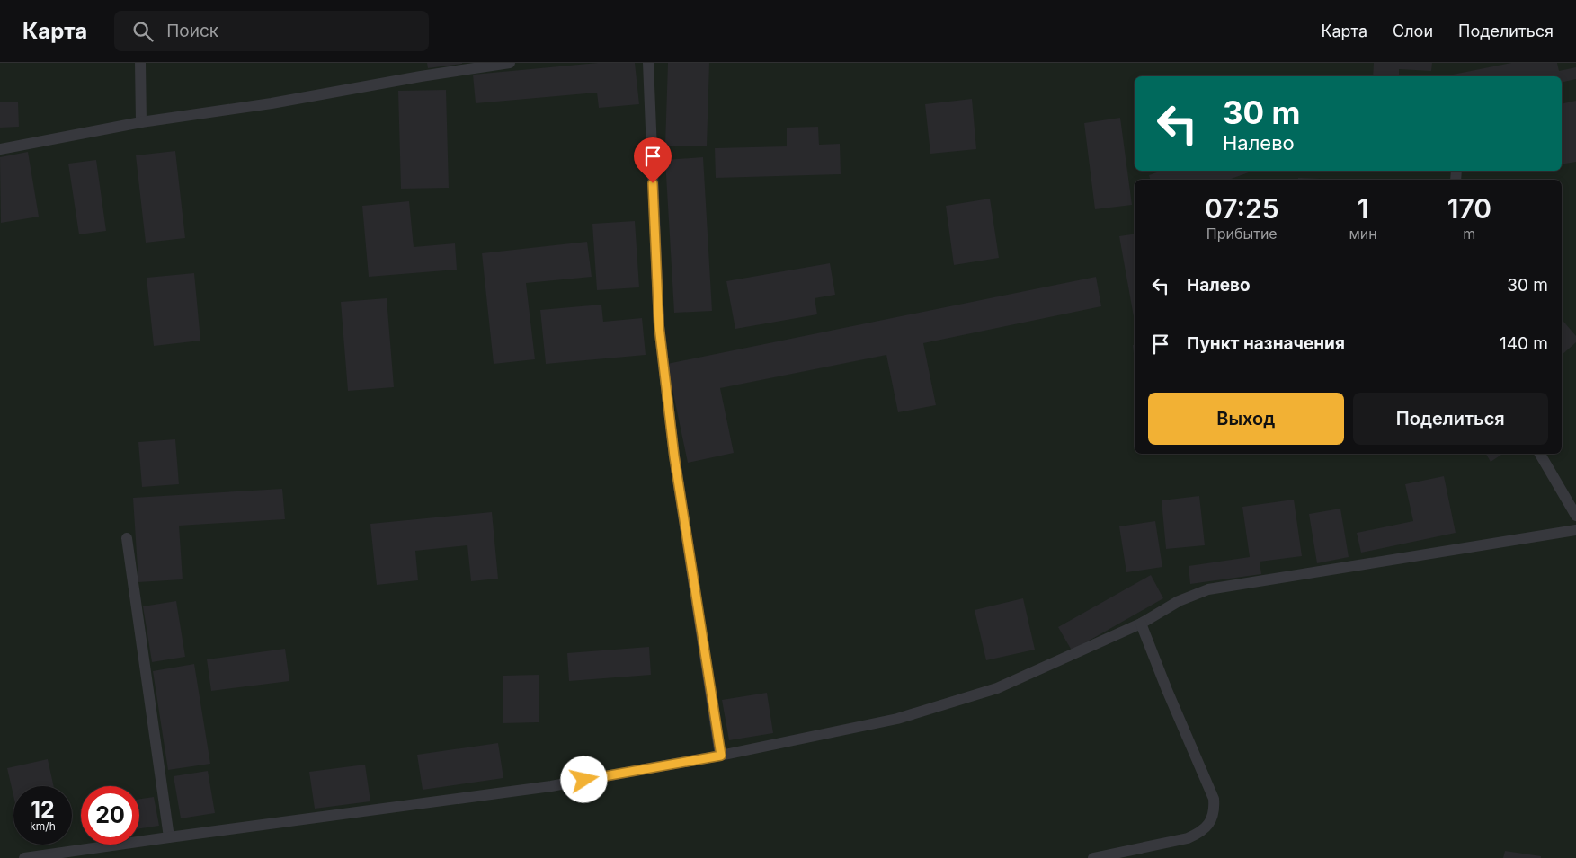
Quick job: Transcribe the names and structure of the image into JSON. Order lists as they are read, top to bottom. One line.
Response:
{"page":{"header":"Карта","search":"Поиск","nav":["Карта","Слои","Поделиться"],"turn":["30 m","Налево"],"eta":["07:25","Прибытие","1","мин","170","m"],"list":[{"name":"Налево","value":"30 m"},{"name":"Пункт назначения","value":"140 m"}],"buttons":["Выход","Поделиться"],"speed":"12 km/h","limit":"20"}}
